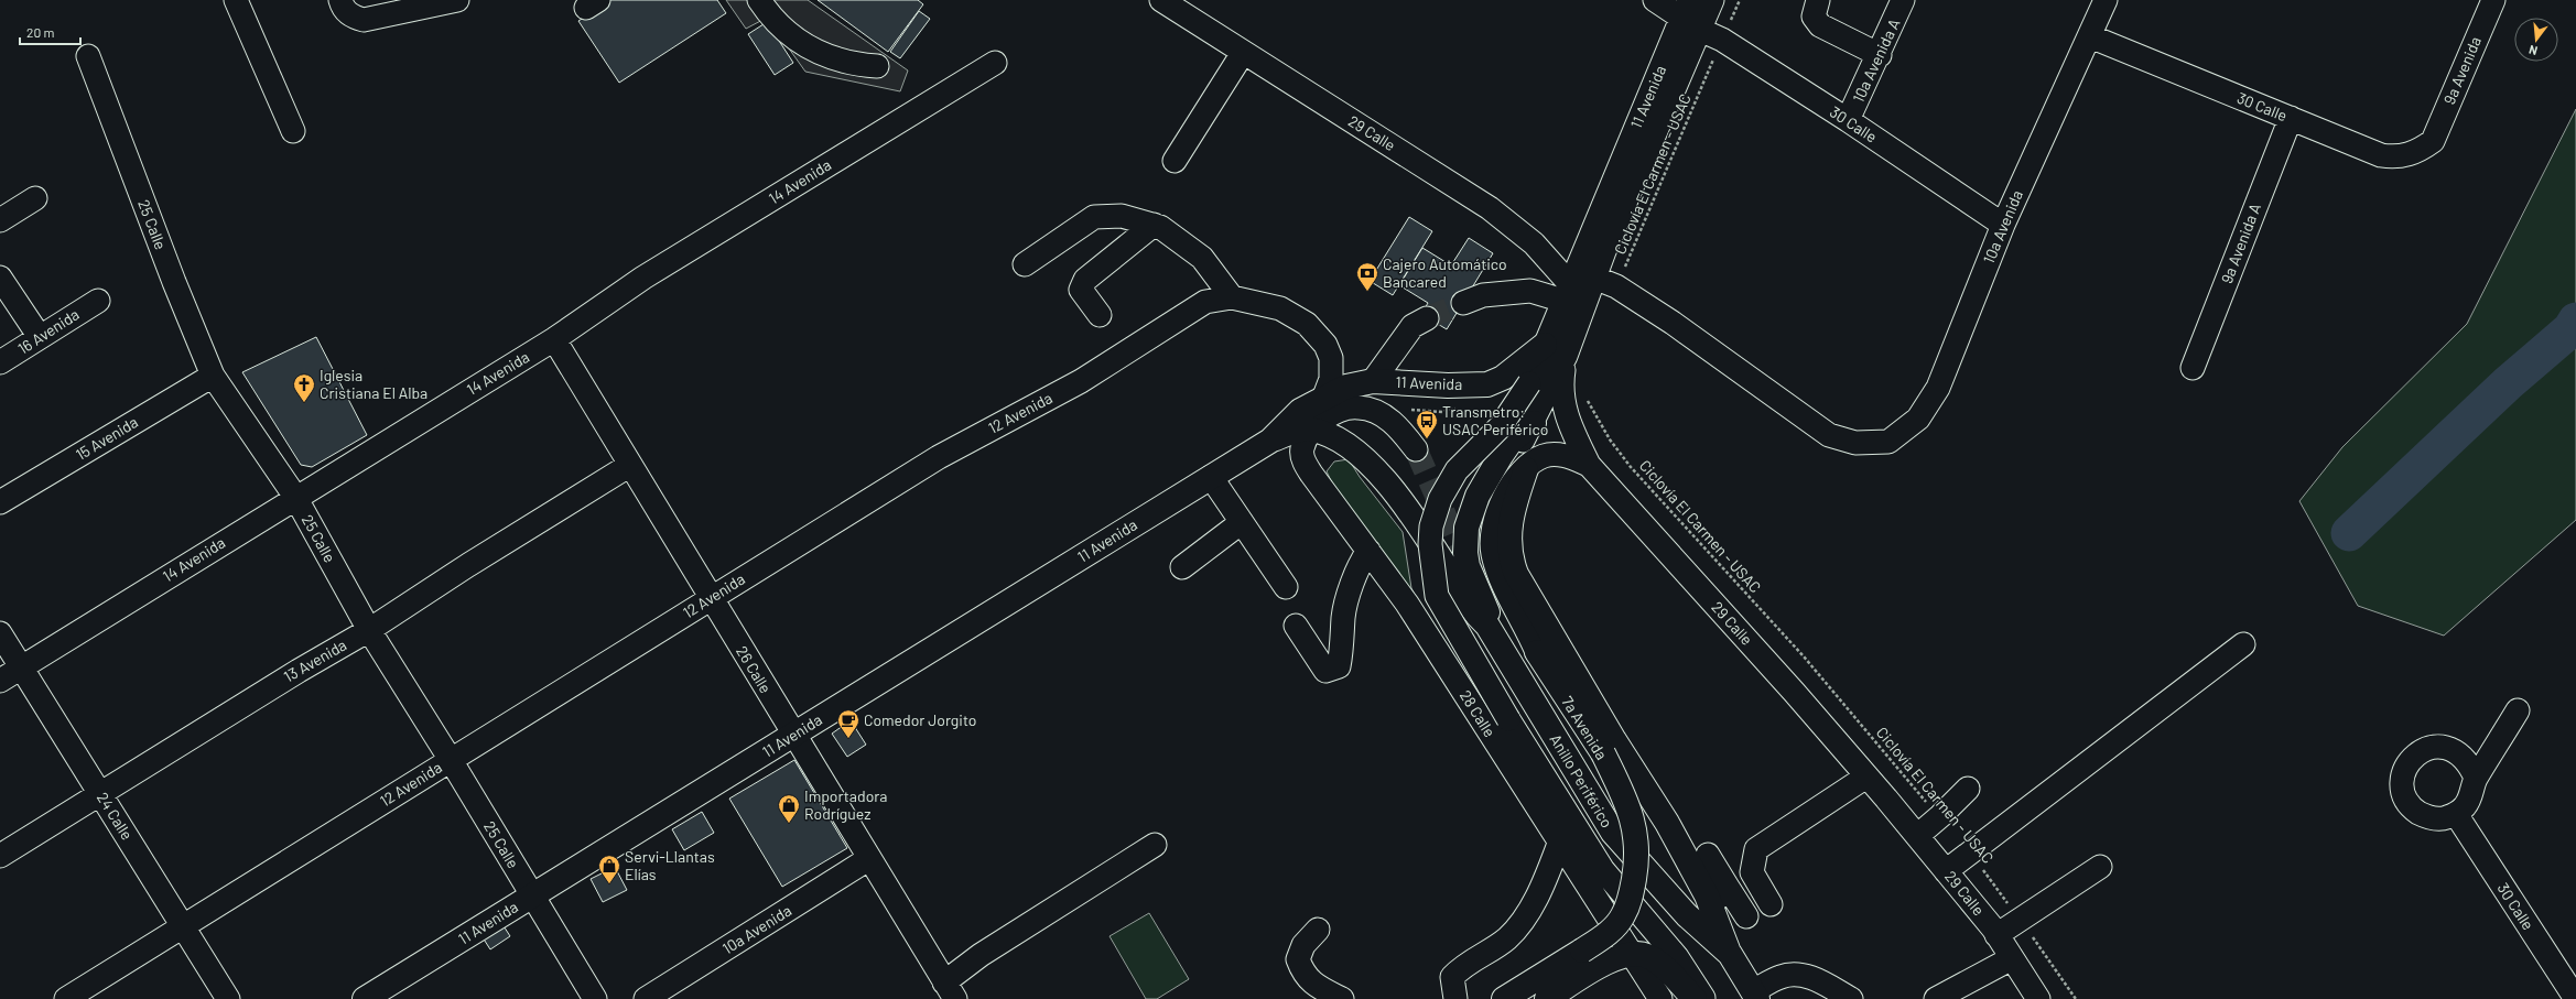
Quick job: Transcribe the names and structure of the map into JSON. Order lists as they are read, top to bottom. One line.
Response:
{"streets":{"main road":["11 Avenida","7a Avenida","Anillo Periférico"],"street":["10a Avenida A","9a Avenida","30 Calle","29 Calle","14 Avenida","25 Calle","10a Avenida","9a Avenida A","16 Avenida","12 Avenida","15 Avenida","13 Avenida","26 Calle","28 Calle","24 Calle"],"path":["Ciclovía El Carmen - USAC"]},"crossings":[["10a Avenida A","30 Calle"],["9a Avenida","30 Calle"],["11 Avenida","30 Calle"],["11 Avenida","29 Calle"],["11 Avenida","25 Calle"],["11 Avenida","12 Avenida"],["11 Avenida","26 Calle"],["11 Avenida","7a Avenida"],["11 Avenida","Anillo Periférico"],["30 Calle","Ciclovía El Carmen - USAC"],["30 Calle","10a Avenida"],["30 Calle","9a Avenida A"],["29 Calle","7a Avenida"],["Ciclovía El Carmen - USAC","10a Avenida"],["14 Avenida","25 Calle"],["14 Avenida","26 Calle"],["14 Avenida","24 Calle"],["25 Calle","12 Avenida"],["25 Calle","15 Avenida"],["25 Calle","13 Avenida"],["10a Avenida","26 Calle"],["12 Avenida","26 Calle"],["12 Avenida","24 Calle"],["13 Avenida","26 Calle"],["13 Avenida","24 Calle"],["28 Calle","Anillo Periférico"]],"places":{"bank":["Cajero Automático Bancared"],"church":["Iglesia Cristiana El Alba"],"bus stop":["Transmetro: USAC Periférico"],"cafe":["Comedor Jorgito"],"shop":["Importadora Rodríguez","Servi-Llantas Elías"]},"scale_bar":"20 m","north":"bottom"}
